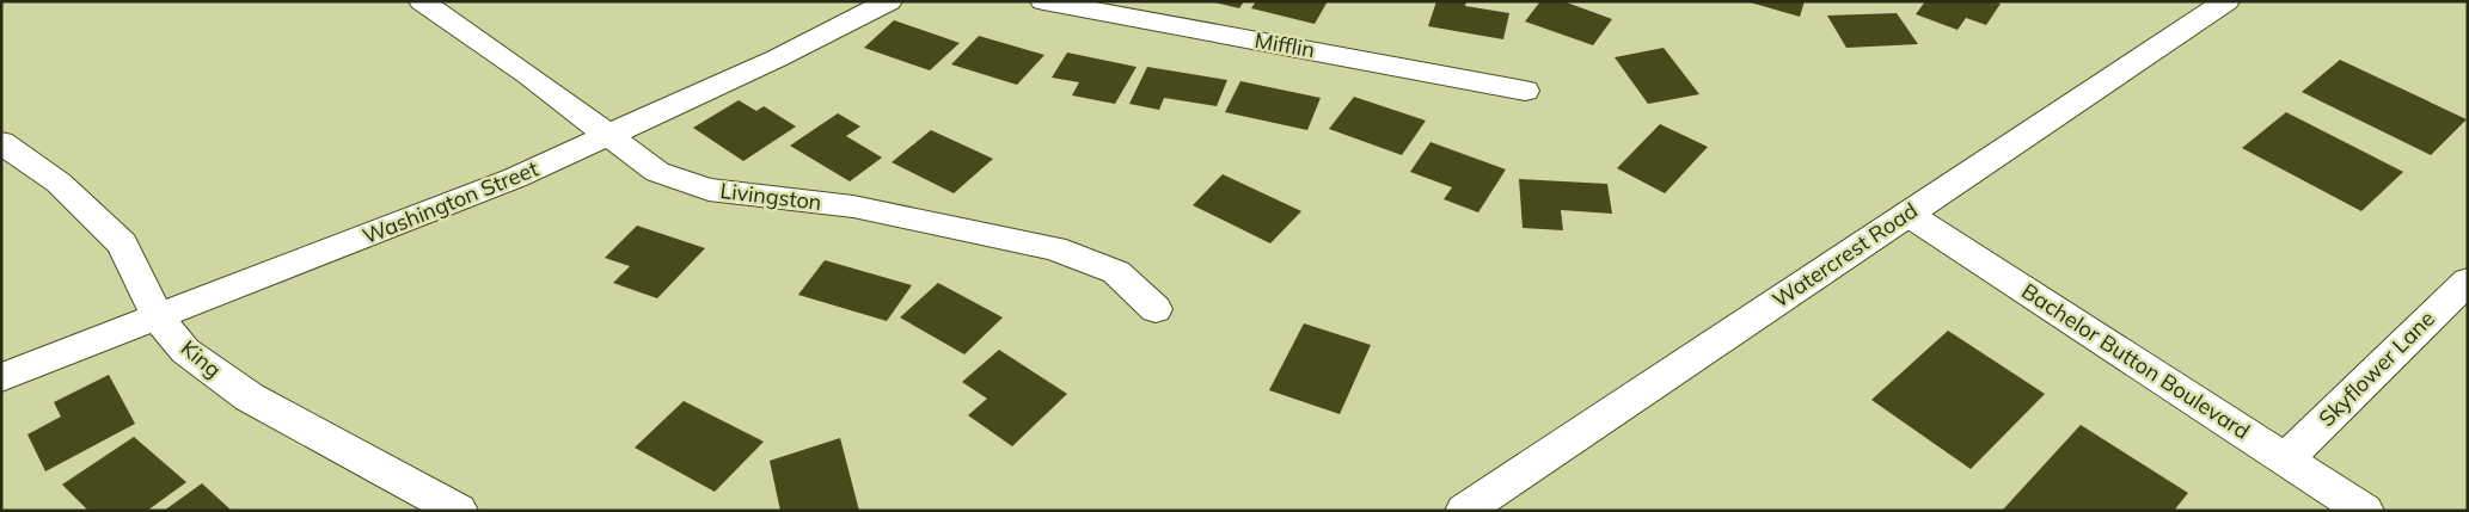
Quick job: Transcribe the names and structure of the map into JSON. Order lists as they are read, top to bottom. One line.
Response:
{"streets":{"street":["Mifflin","Livingston","Washington Street","Watercrest Road","King","Bachelor Button Boulevard","Skyflower Lane"]},"crossings":[["Livingston","Washington Street"],["Washington Street","King"],["Watercrest Road","Bachelor Button Boulevard"],["Bachelor Button Boulevard","Skyflower Lane"]]}
